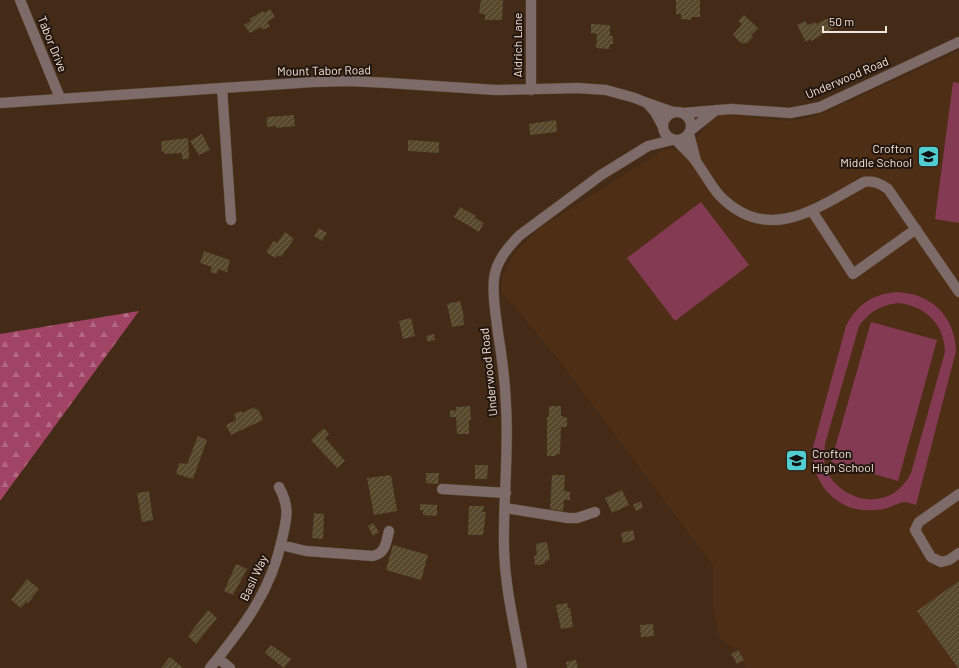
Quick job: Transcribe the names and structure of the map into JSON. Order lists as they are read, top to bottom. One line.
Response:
{"streets":{"street":["Tabor Drive","Aldrich Lane","Mount Tabor Road","Underwood Road","Basil Way"]},"crossings":[["Tabor Drive","Mount Tabor Road"],["Aldrich Lane","Mount Tabor Road"],["Mount Tabor Road","Underwood Road"]],"places":{"school or university":["Crofton Middle School","Crofton High School"]},"scale_bar":"50 m"}
